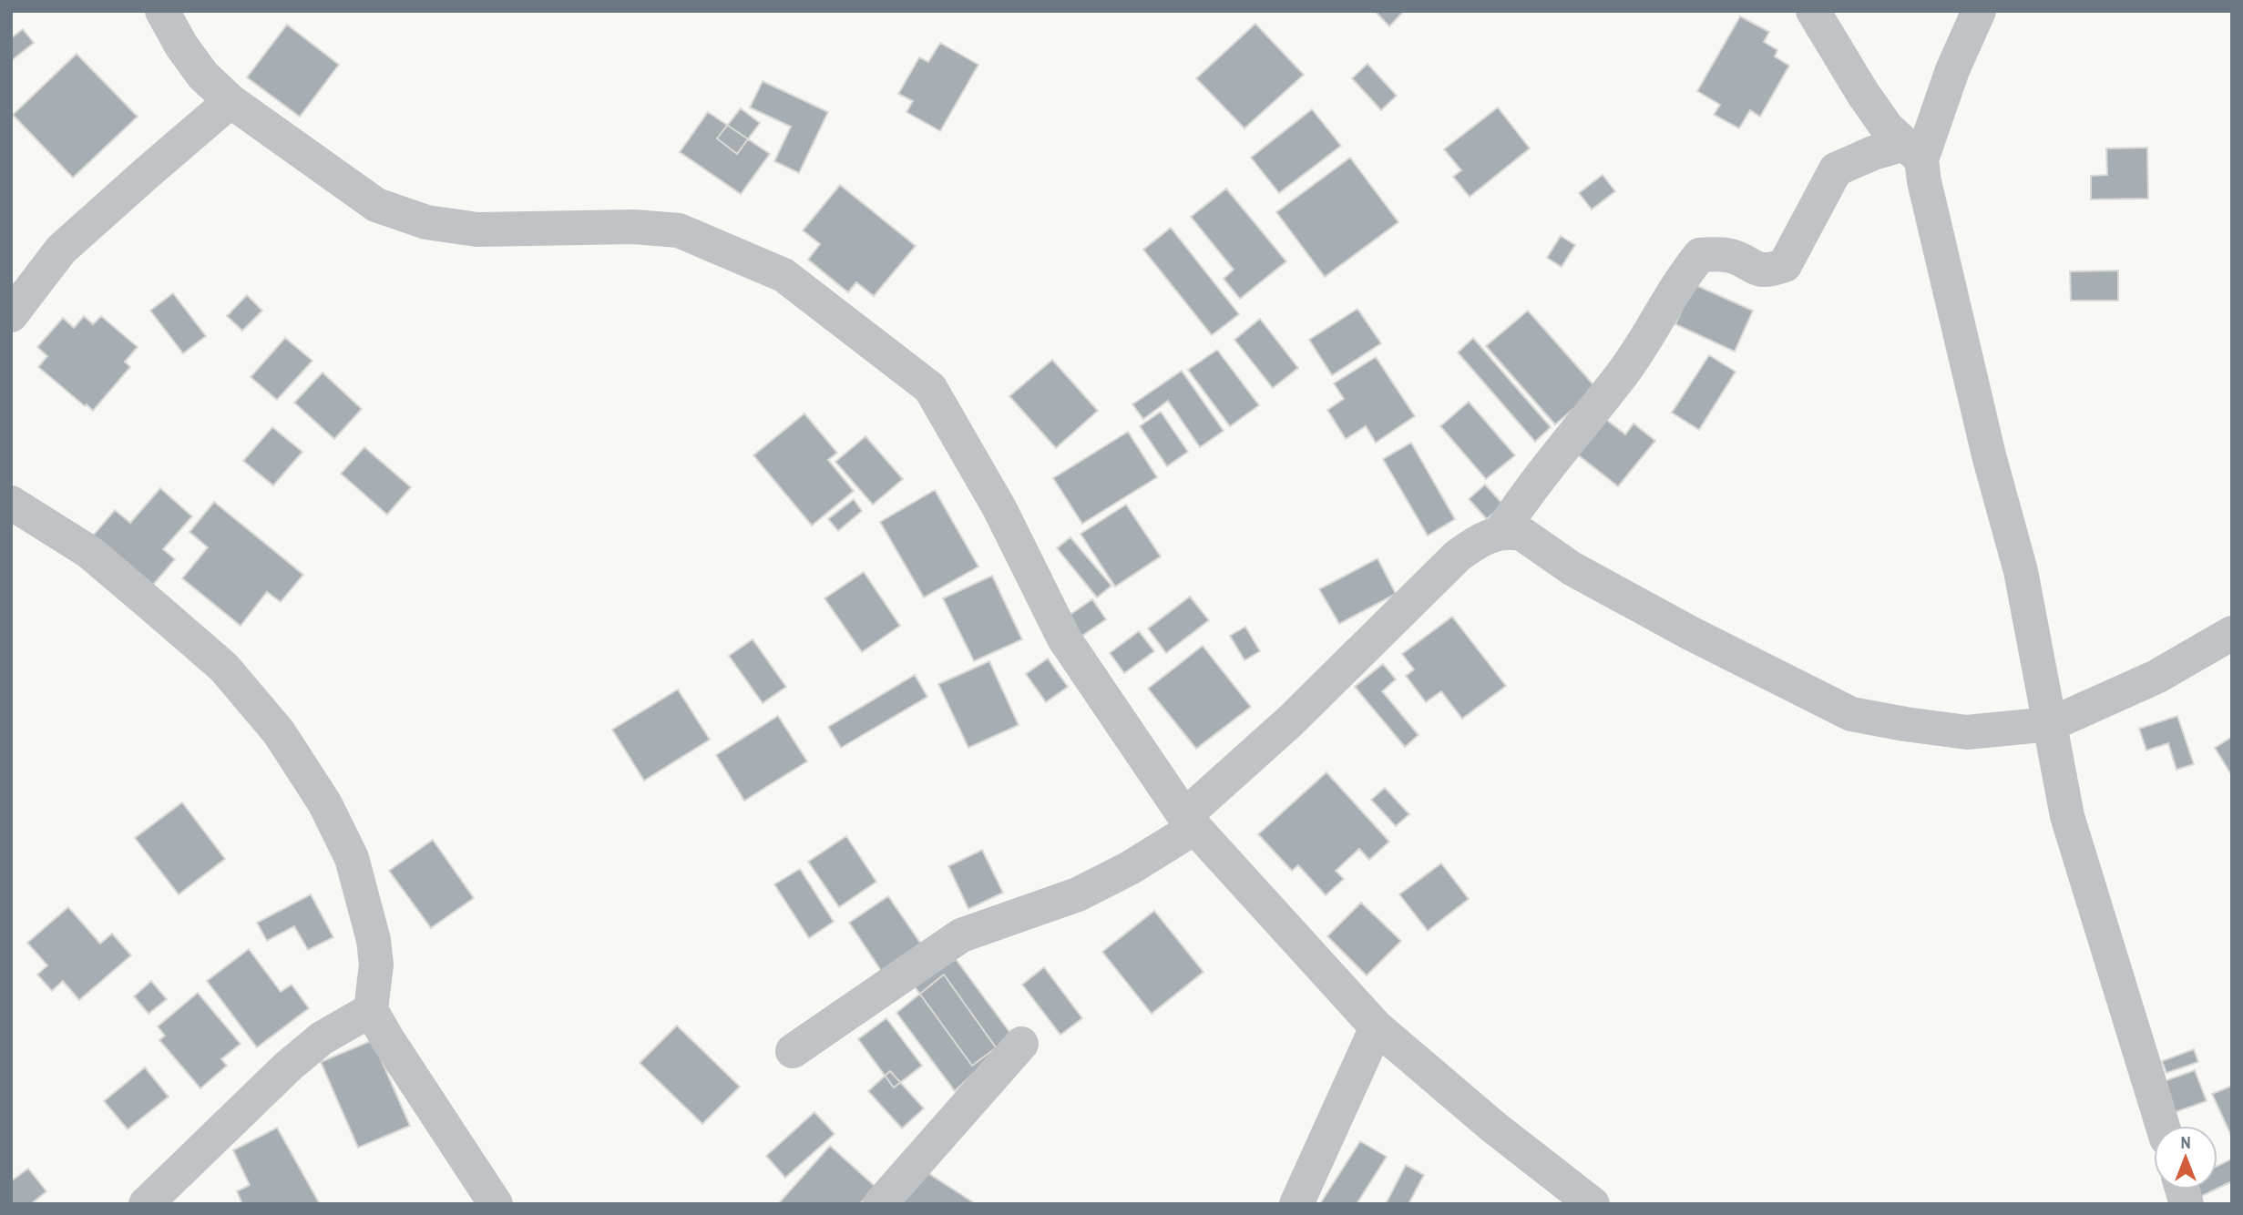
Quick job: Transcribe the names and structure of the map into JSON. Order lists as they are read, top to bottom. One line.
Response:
{"north":"top"}
